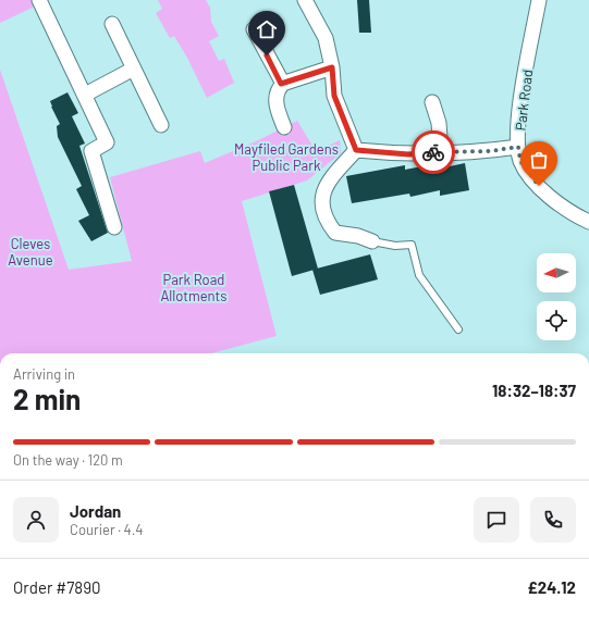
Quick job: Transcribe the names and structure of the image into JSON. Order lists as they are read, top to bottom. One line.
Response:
{"streets":{"street":["Park Road"]},"parks":["Mayfiled Gardens Public Park","Cleves Avenue","Park Road Allotments"],"north":"left","page":{"heading":["2 min","Arriving in","18:32–18:37"],"panel":["Jordan","Courier · 4.4","Order #7890","£24.12"],"bar":"On the way · 120 m"}}
